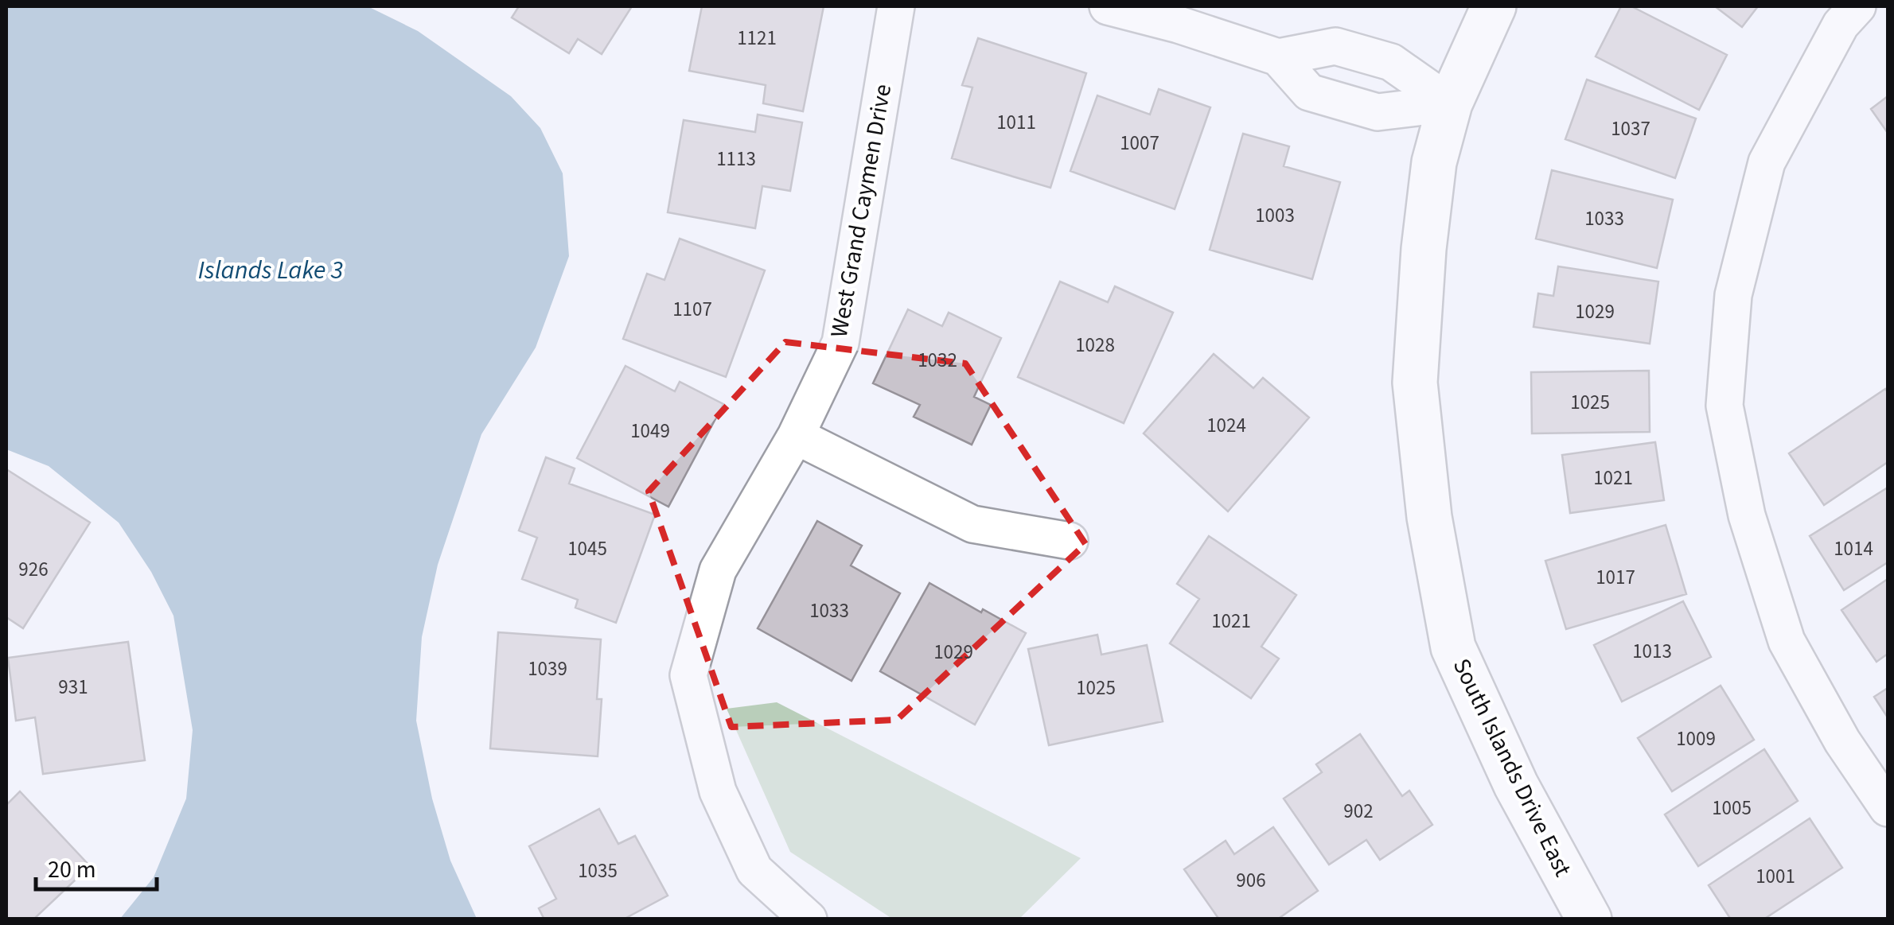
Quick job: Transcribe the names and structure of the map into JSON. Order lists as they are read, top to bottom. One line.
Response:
{"streets":{"street":["West Grand Caymen Drive","South Islands Drive East"]},"water":["Islands Lake 3"],"house_numbers":["1121","1011","1037","1007","1113","1003","1033","1107","1029","1028","1032","1025","1024","1049","1021","1045","1014","926","1017","1033","1021","1013","1029","1039","931","1025","1009","1005","902","1035","1001","906"],"scale_bar":"20 m"}
